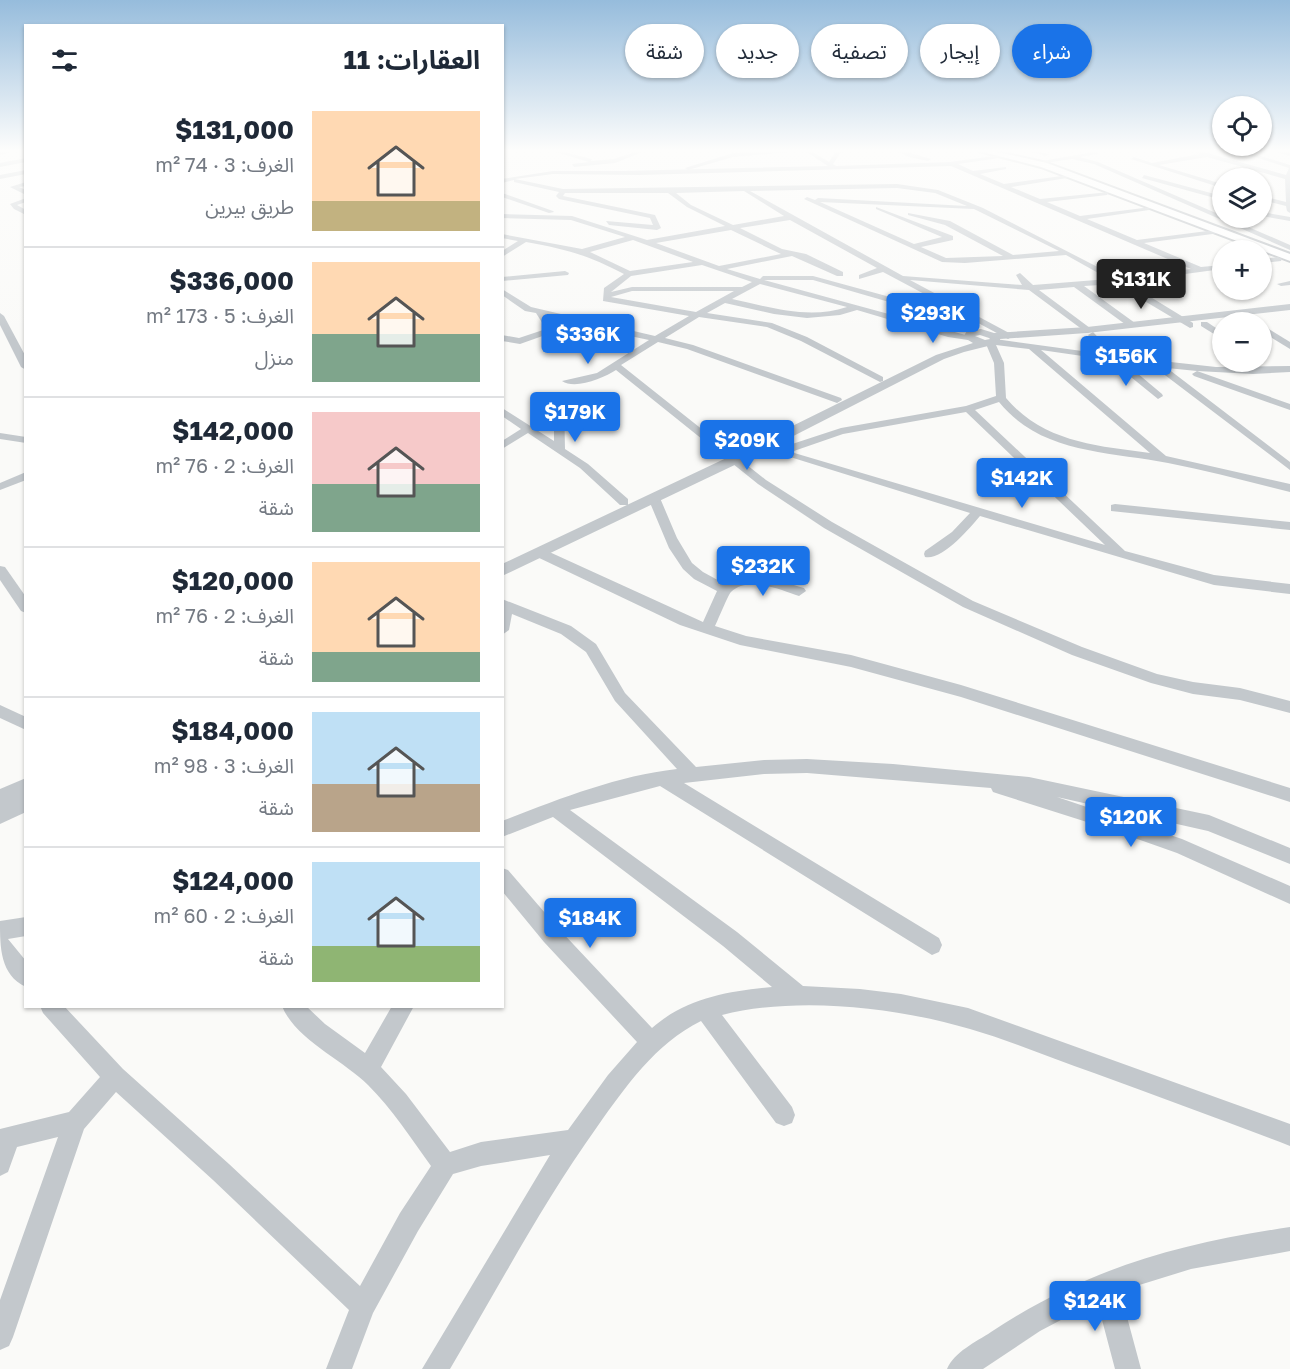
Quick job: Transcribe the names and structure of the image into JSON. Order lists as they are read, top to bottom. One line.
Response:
{"page":{"chip":["شراء","إيجار","تصفية","جديد","شقة"],"heading":"العقارات: 11","map_buttons":["+","−"],"list":[{"name":"$131,000","note":"الغرف: 3 · 74 m² · طريق بيرين"},{"name":"$336,000","note":"الغرف: 5 · 173 m² · منزل"},{"name":"$142,000","note":"الغرف: 2 · 76 m² · شقة"},{"name":"$120,000","note":"الغرف: 2 · 76 m² · شقة"},{"name":"$184,000","note":"الغرف: 3 · 98 m² · شقة"},{"name":"$124,000","note":"الغرف: 2 · 60 m² · شقة"}],"price":["$131K","$293K","$336K","$156K","$179K","$209K","$142K","$232K","$120K","$184K","$124K"]}}
